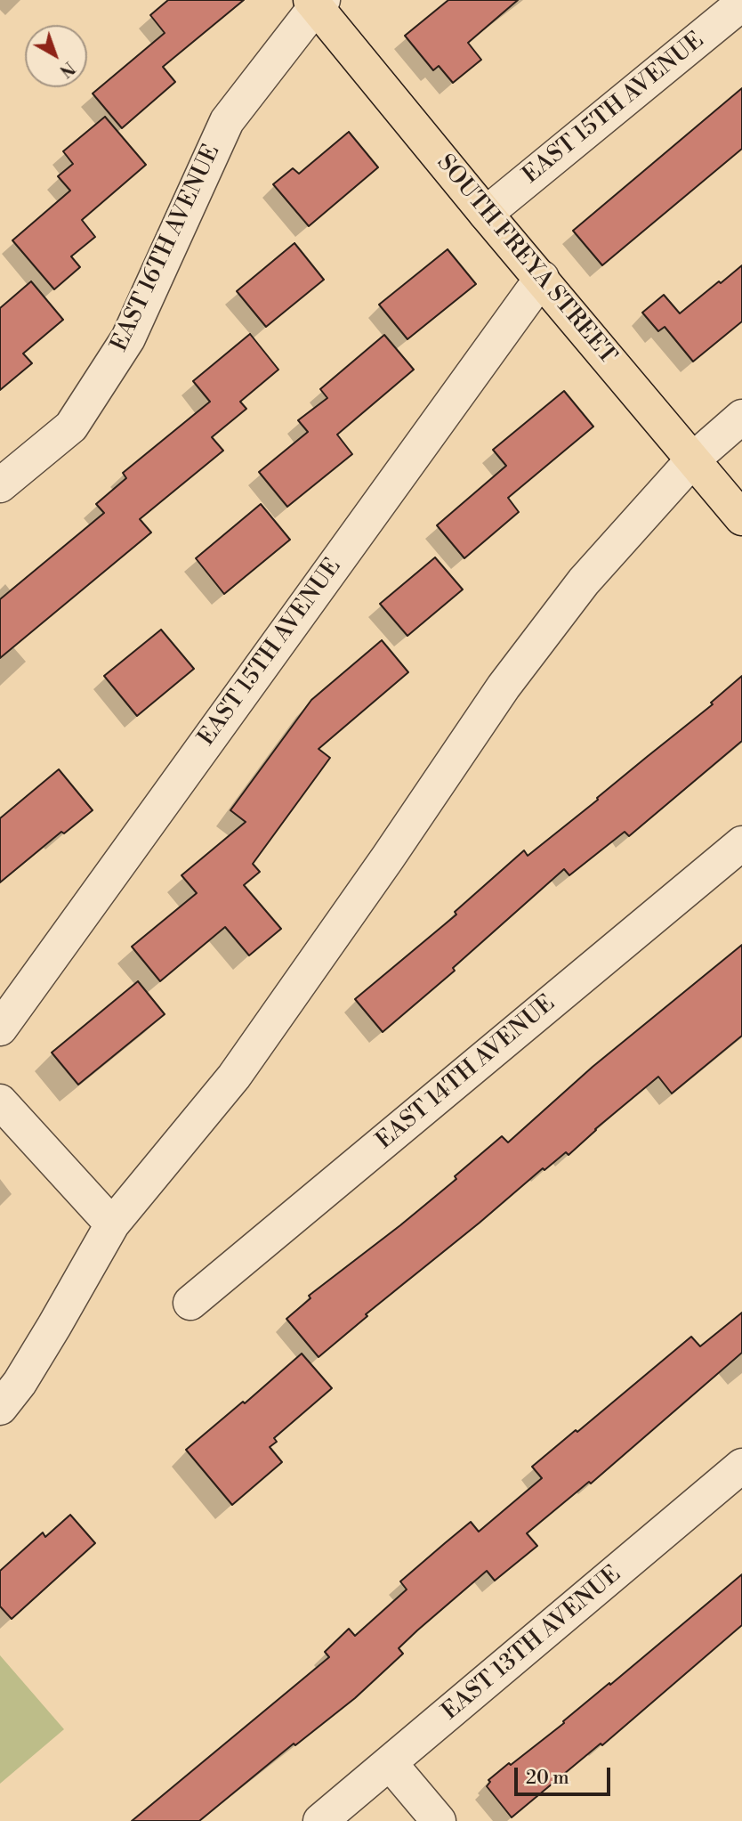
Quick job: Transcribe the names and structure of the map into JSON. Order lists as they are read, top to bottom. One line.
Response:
{"streets":{"main road":["SOUTH FREYA STREET"],"street":["EAST 15TH AVENUE","EAST 16TH AVENUE","EAST 14TH AVENUE","EAST 13TH AVENUE"]},"crossings":[["EAST 15TH AVENUE","SOUTH FREYA STREET"],["EAST 16TH AVENUE","SOUTH FREYA STREET"]],"scale_bar":"20 m","north":"bottom right"}
